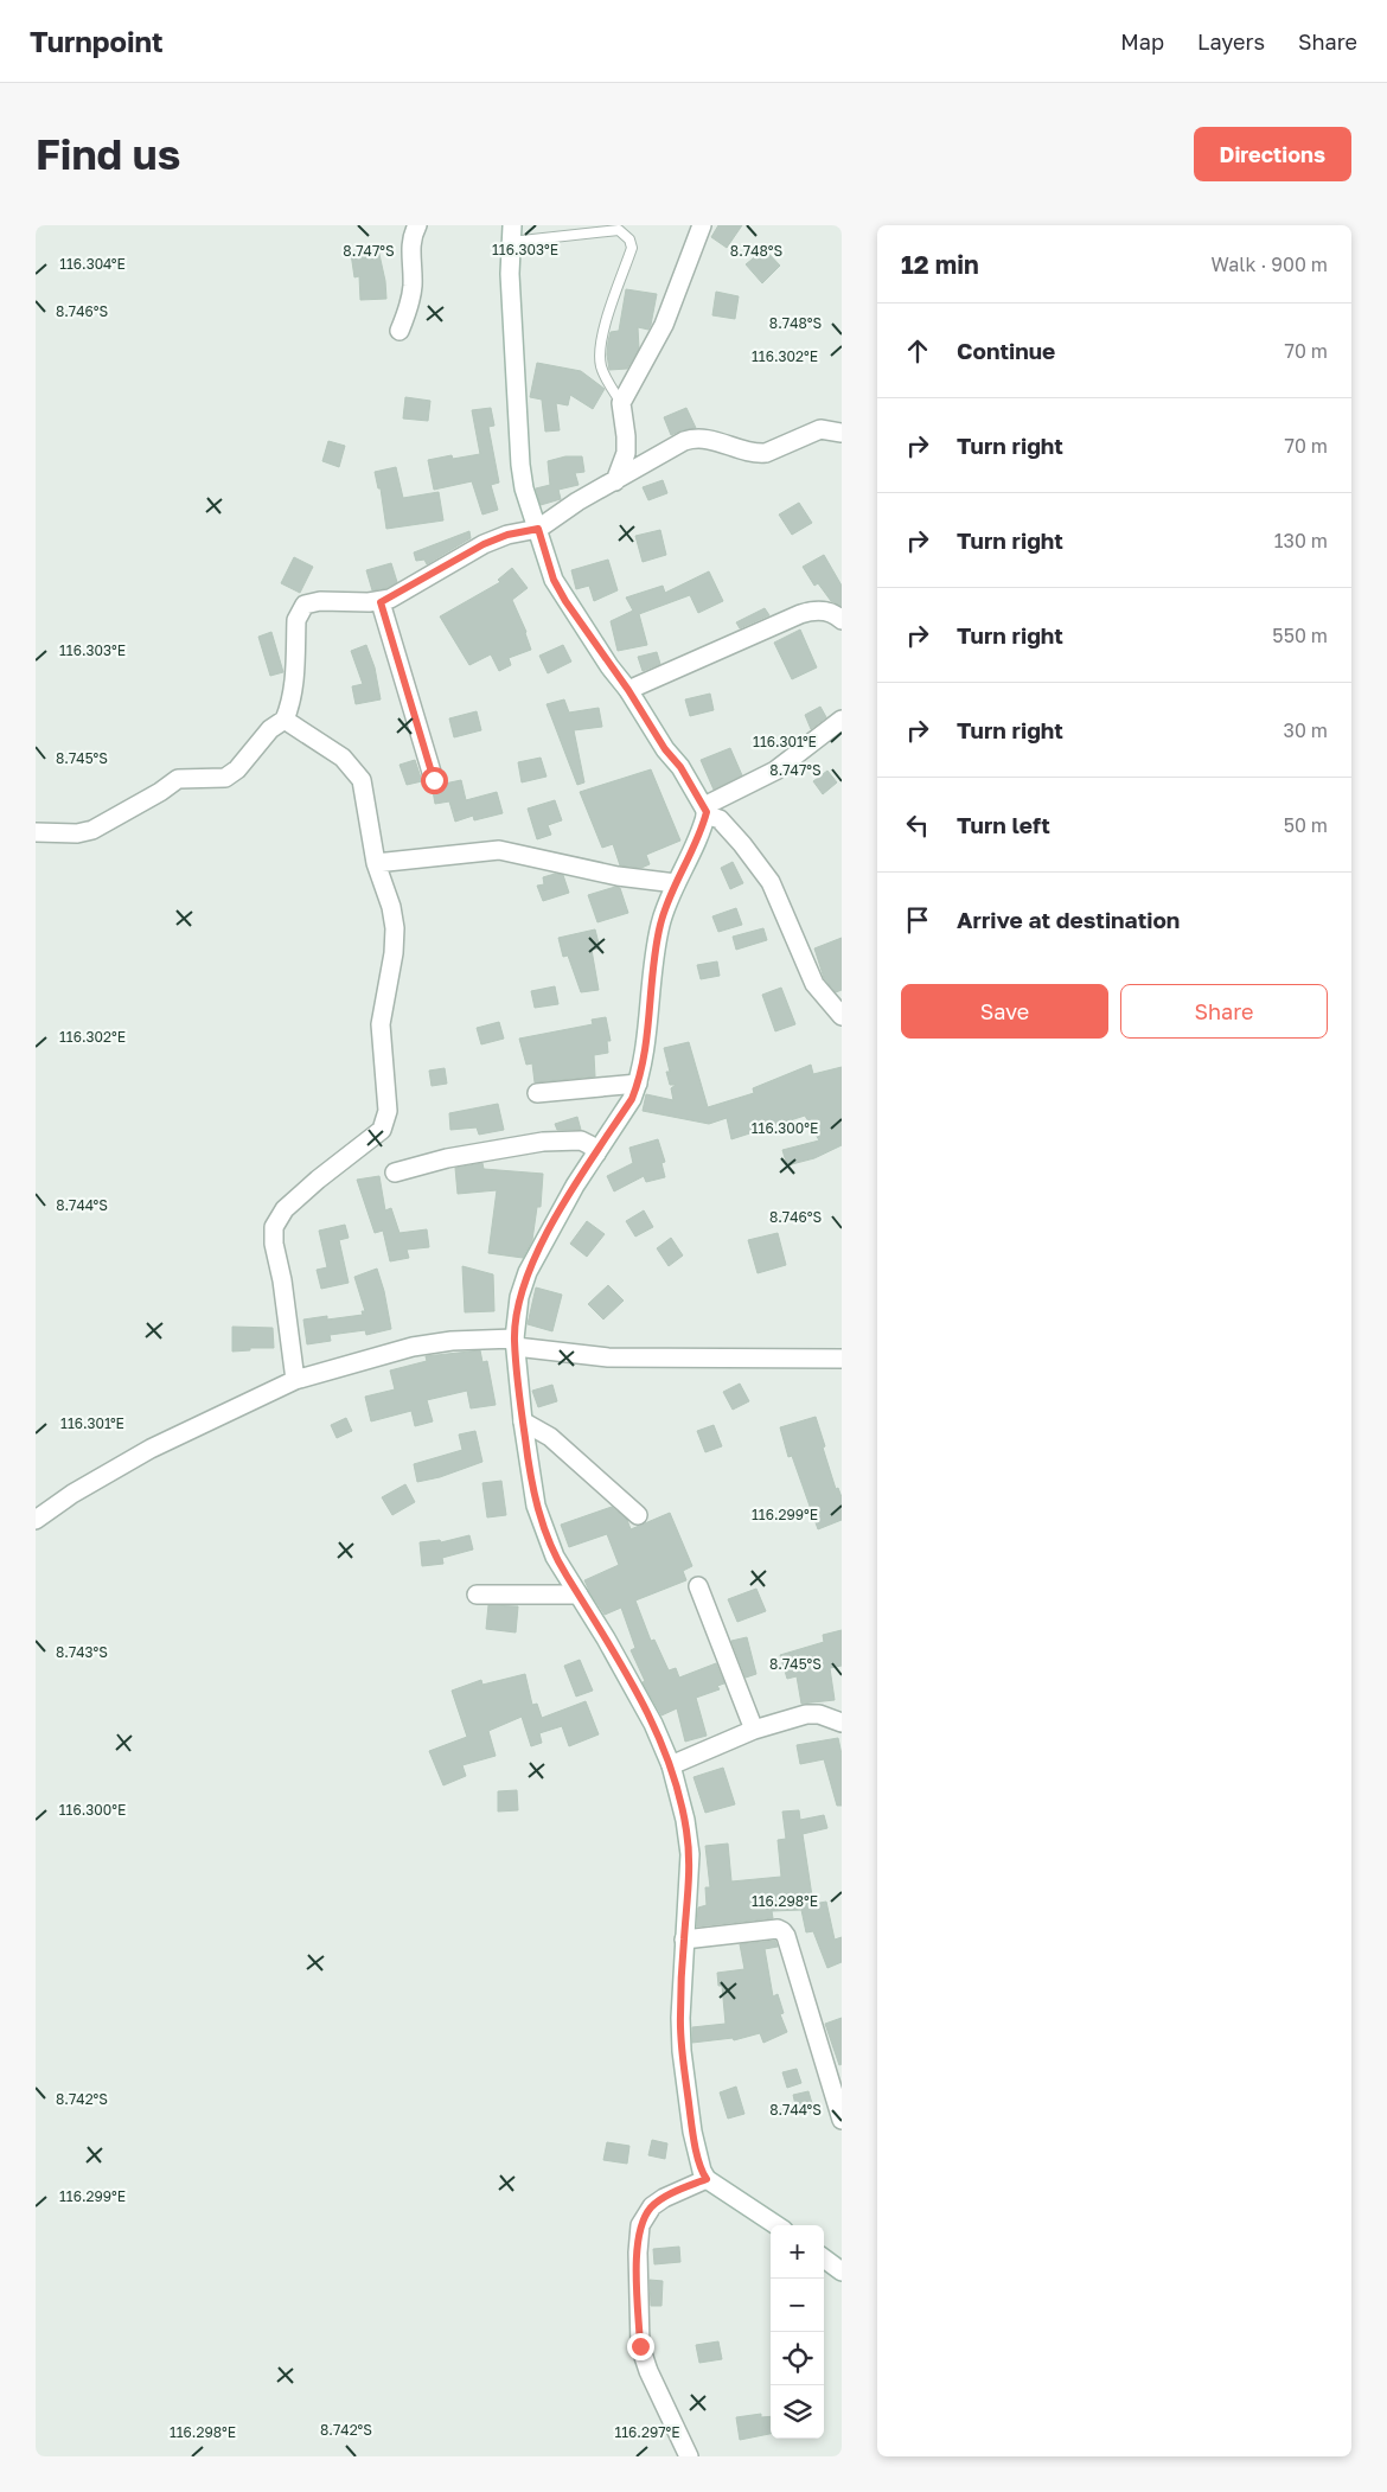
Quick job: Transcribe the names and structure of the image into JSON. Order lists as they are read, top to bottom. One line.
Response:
{"page":{"header":"Turnpoint","nav":["Map","Layers","Share"],"buttons":["Directions",["Save","Share"]],"title":"Find us","heading":["12 min","Walk · 900 m"],"list":[["Continue","70 m"],["Turn right","70 m"],["Turn right","130 m"],["Turn right","550 m"],["Turn right","30 m"],["Turn left","50 m"],"Arrive at destination"],"map_buttons":["+","−"]},"coordinates":["116.303°E","8.747°S","8.748°S","116.304°E","8.746°S","116.302°E","116.301°E","8.745°S","116.300°E","8.744°S","116.299°E","8.743°S","116.298°E","8.742°S","116.297°E"]}
